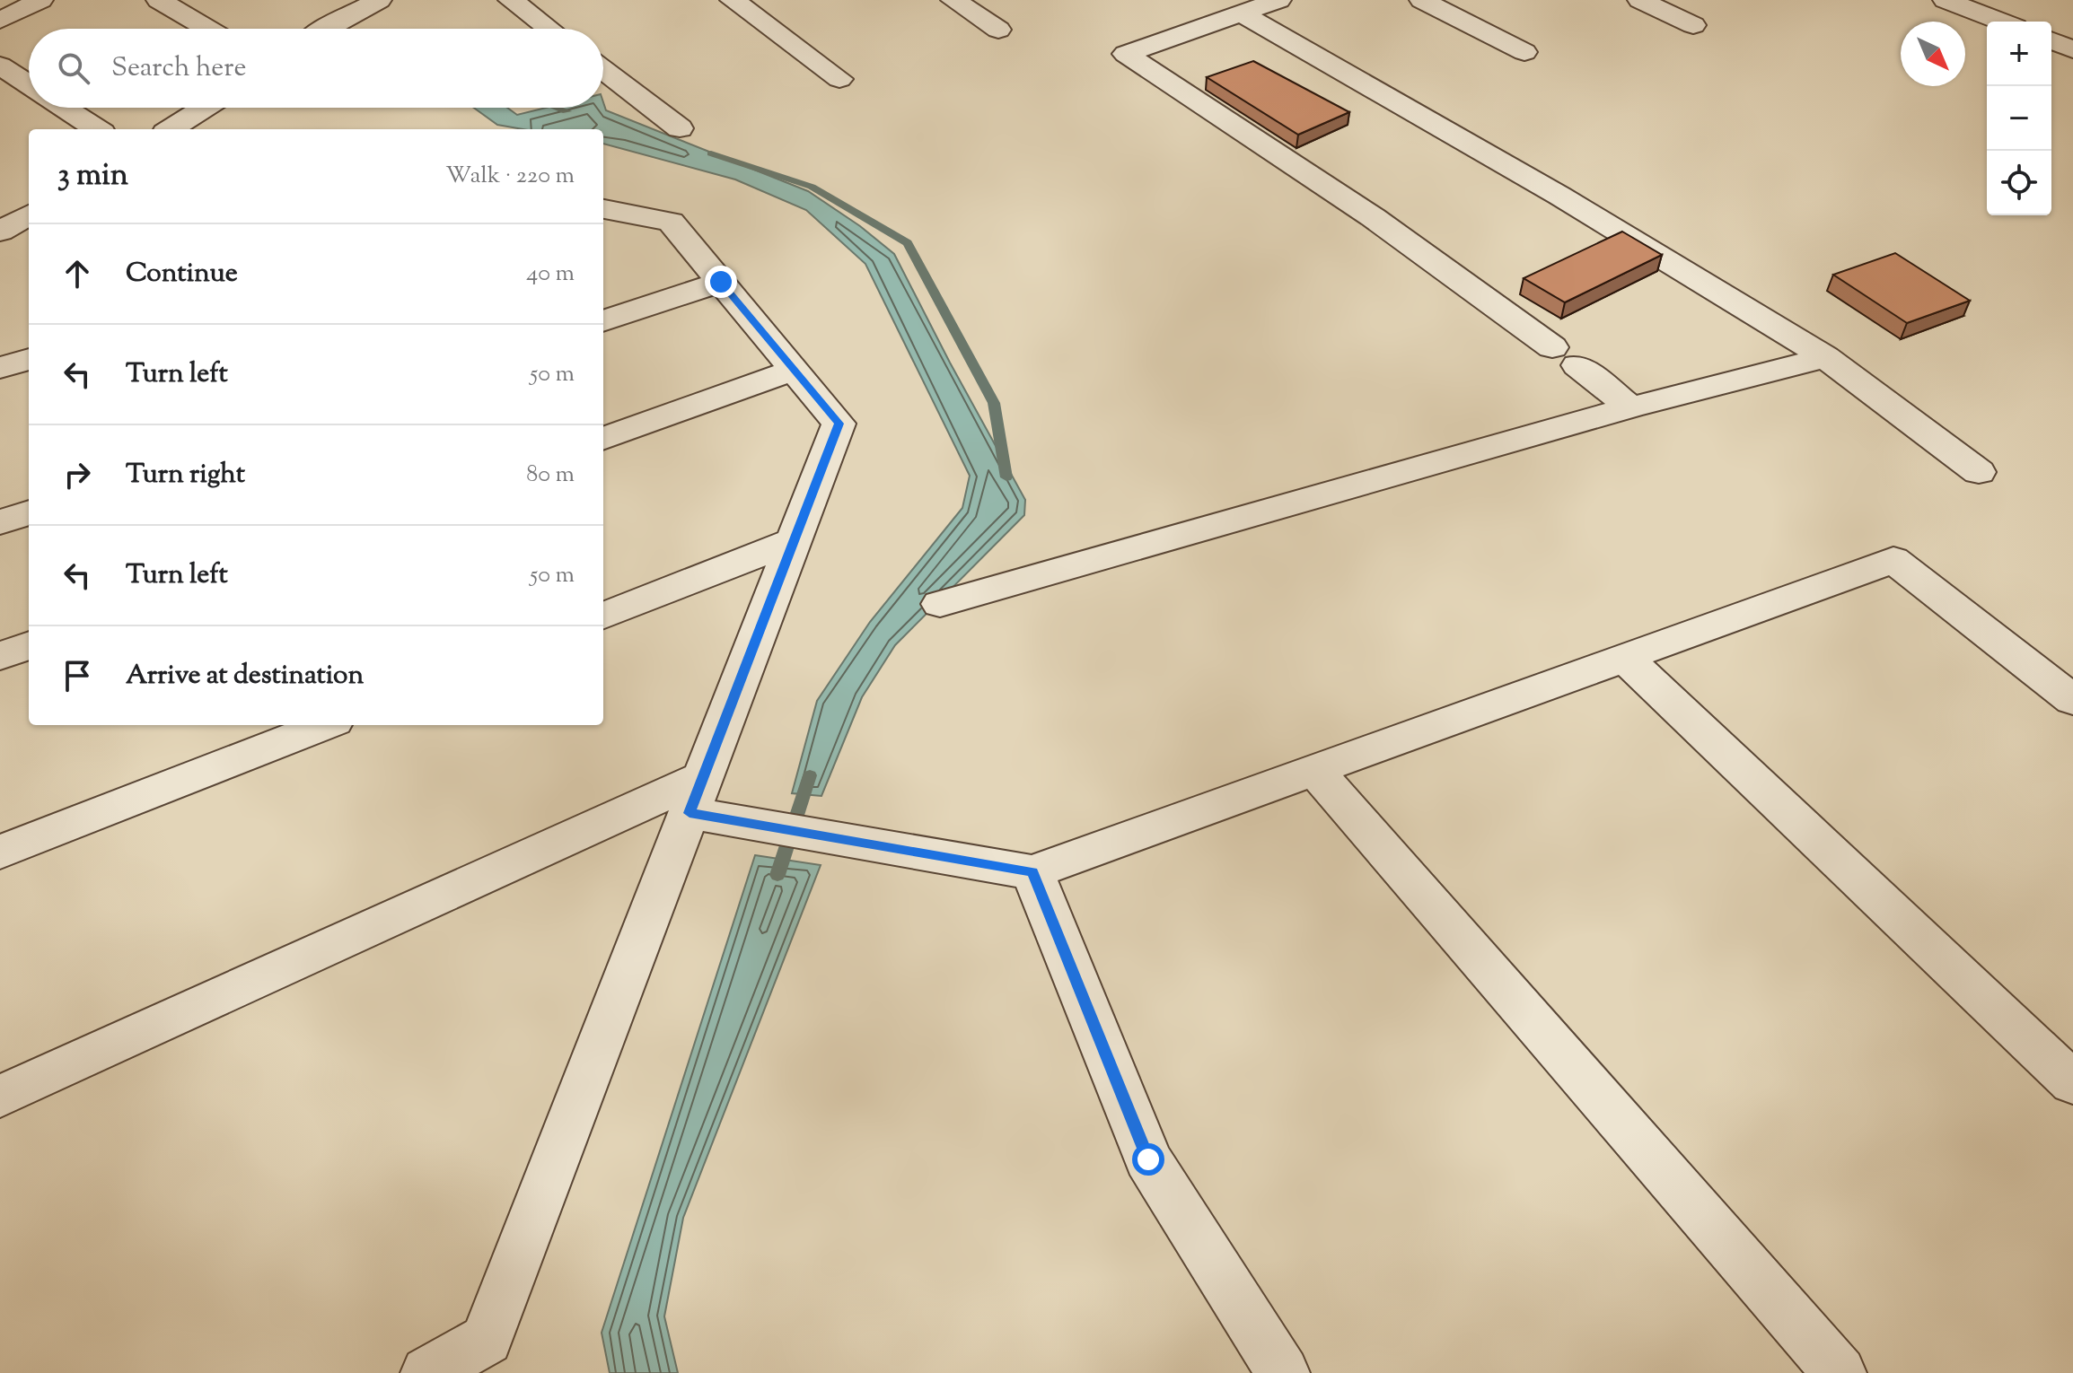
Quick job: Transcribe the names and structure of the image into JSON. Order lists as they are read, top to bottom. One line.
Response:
{"north":"bottom right","page":{"map_buttons":["+","−"],"search":"Search here","heading":["3 min","Walk · 220 m"],"list":[["Continue","40 m"],["Turn left","50 m"],["Turn right","80 m"],["Turn left","50 m"],"Arrive at destination"]}}
